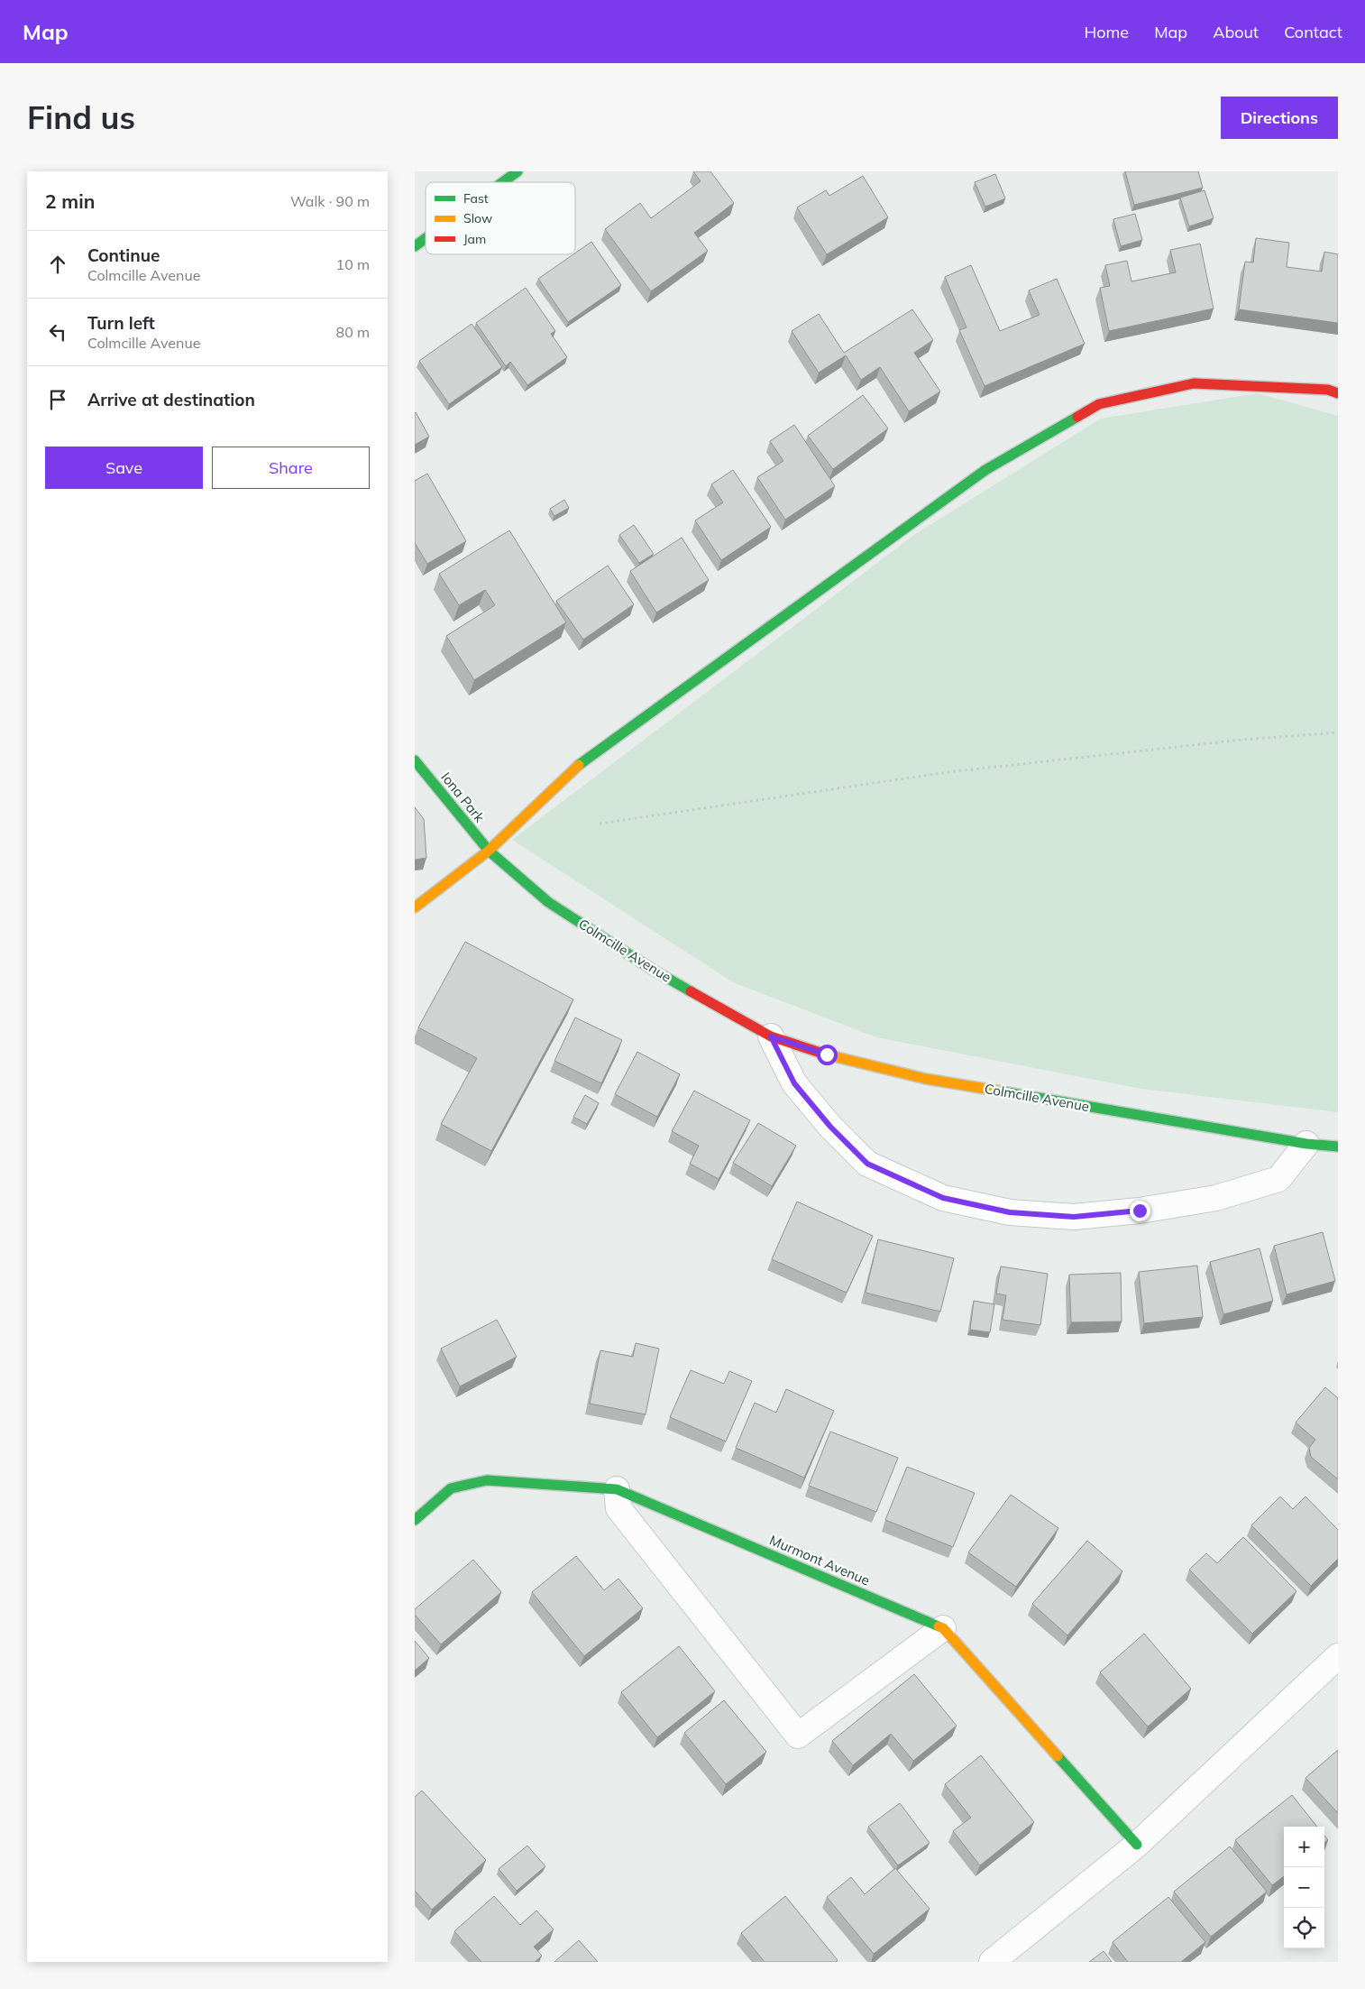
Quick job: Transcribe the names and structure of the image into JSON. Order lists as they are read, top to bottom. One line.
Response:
{"streets":{"street":["Iona Park","Colmcille Avenue","Murmont Avenue"]},"crossings":[["Iona Park","Colmcille Avenue"]],"legend":["Fast","Slow","Jam"],"page":{"header":"Map","nav":["Home","Map","About","Contact"],"buttons":["Directions",["Save","Share"]],"title":"Find us","heading":["2 min","Walk · 90 m"],"list":[["Continue","Colmcille Avenue","10 m"],["Turn left","Colmcille Avenue","80 m"],"Arrive at destination"],"map_buttons":["+","−"]}}
